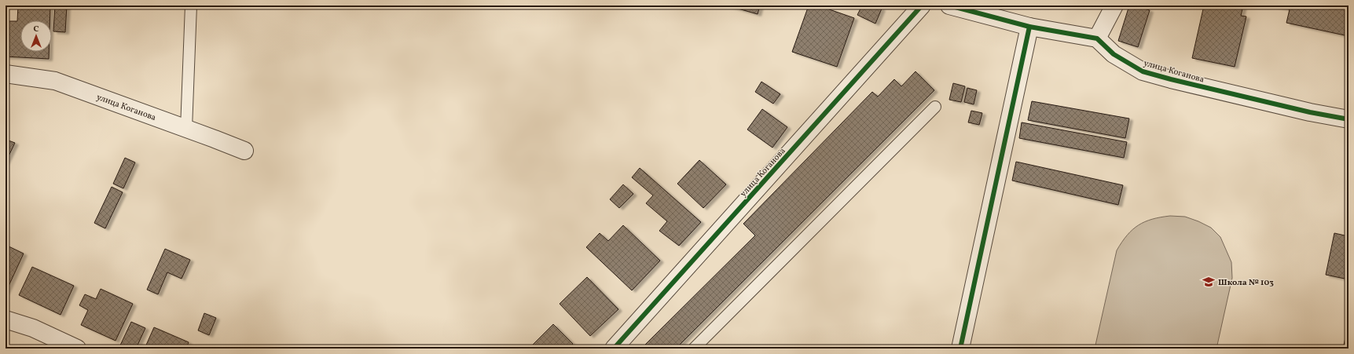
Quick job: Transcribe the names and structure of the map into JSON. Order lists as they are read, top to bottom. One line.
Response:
{"streets":{"street":["улица Коганова"]},"places":{"school or university":["Школа № 103"]},"north":"top"}
